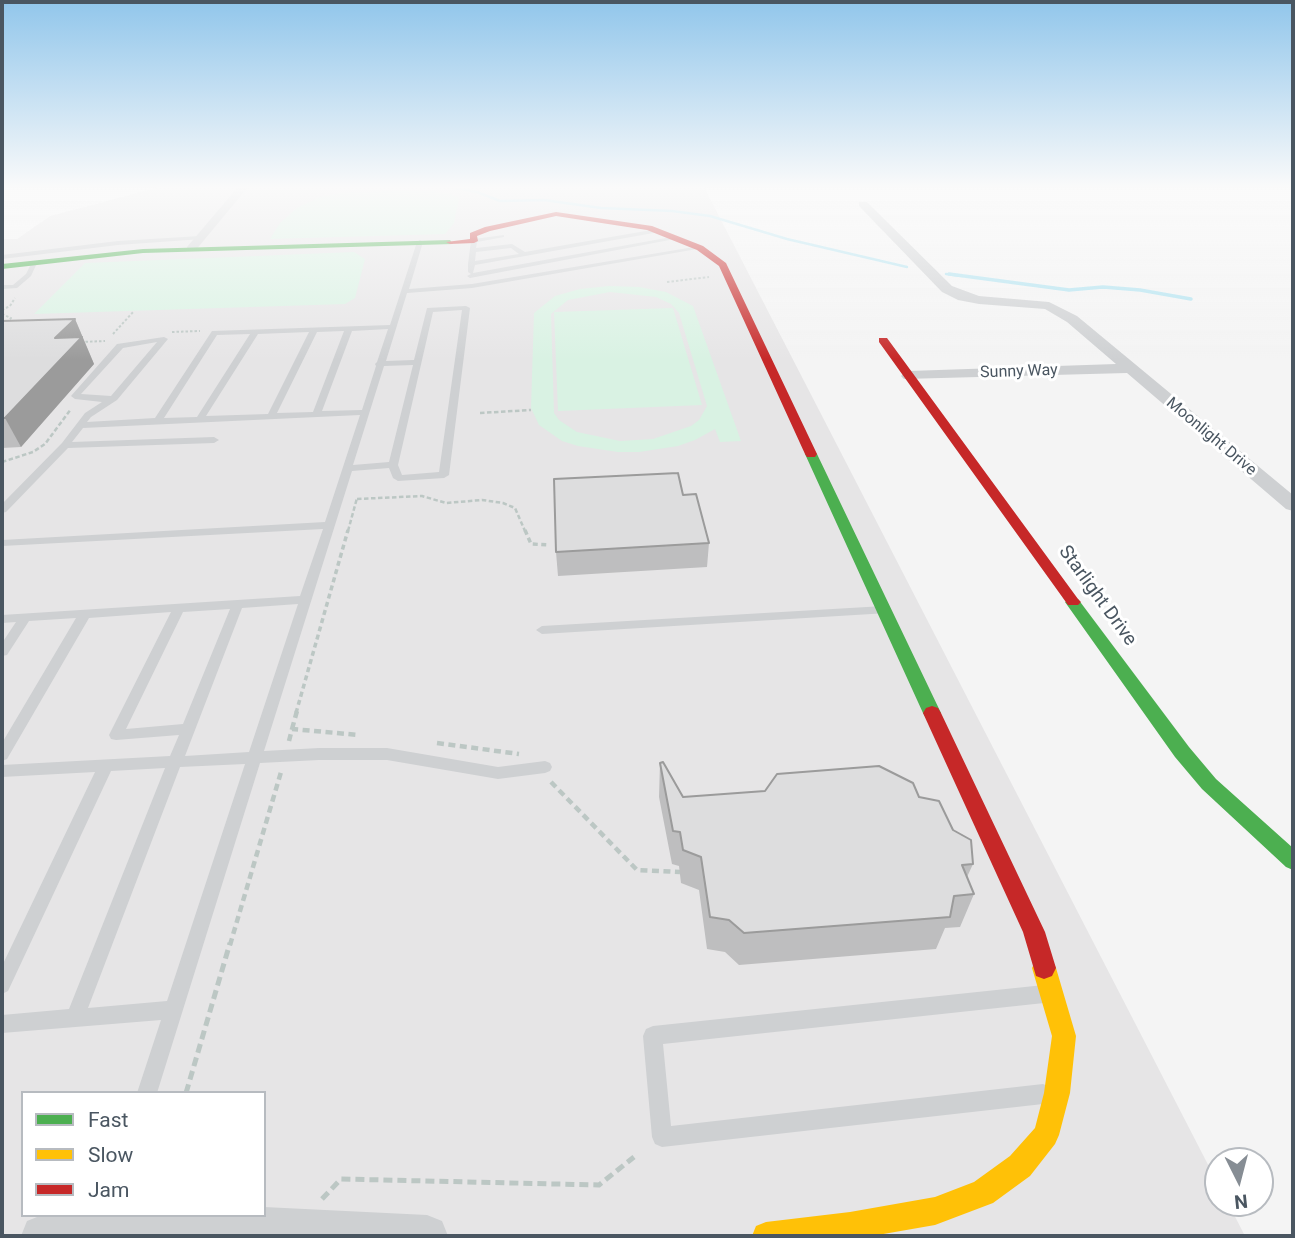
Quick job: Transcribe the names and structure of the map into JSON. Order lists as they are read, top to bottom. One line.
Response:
{"streets":{"street":["Sunny Way","Moonlight Drive","Starlight Drive"]},"crossings":[["Sunny Way","Moonlight Drive"],["Sunny Way","Starlight Drive"]],"legend":["Fast","Slow","Jam"],"north":"bottom"}
